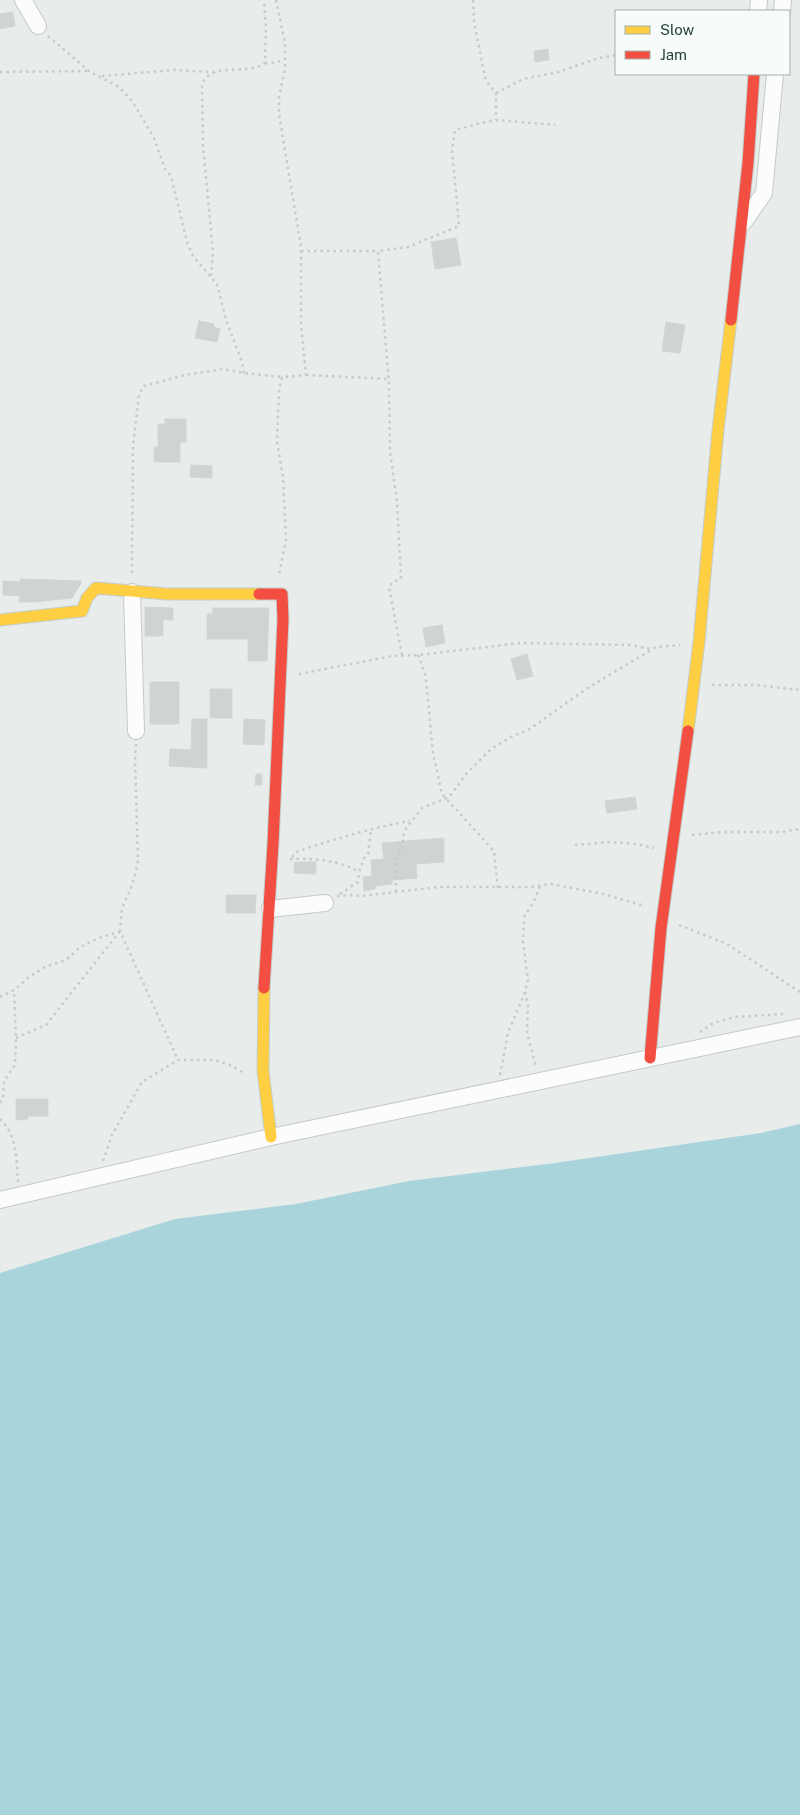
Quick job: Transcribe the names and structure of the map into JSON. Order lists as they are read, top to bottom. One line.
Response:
{"legend":["Slow","Jam"]}
